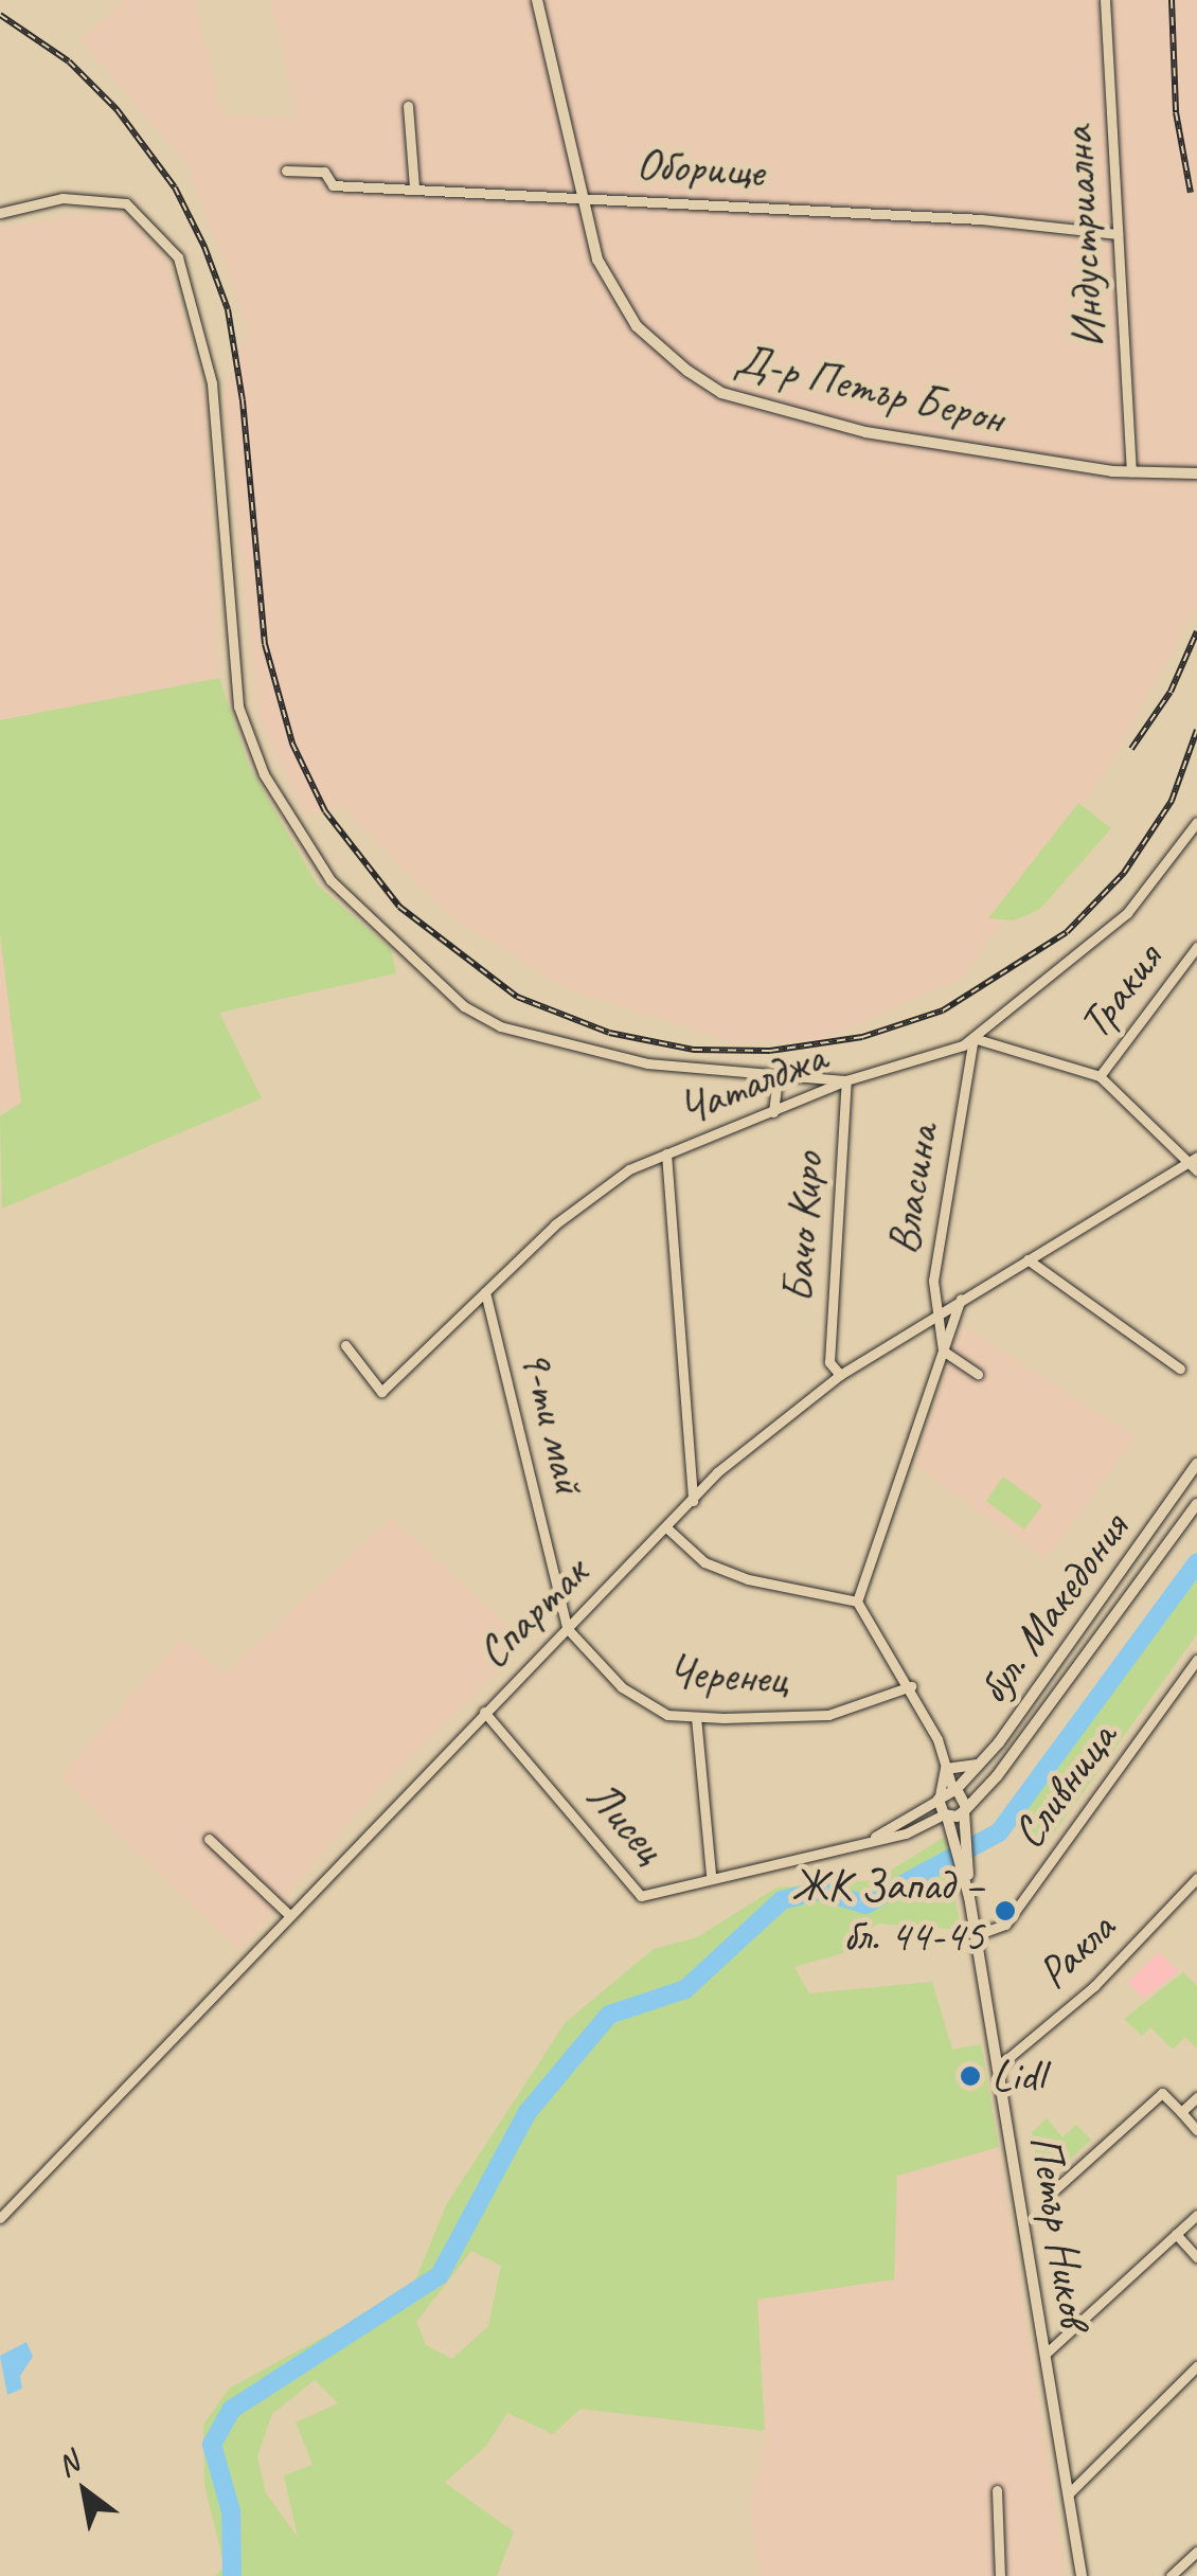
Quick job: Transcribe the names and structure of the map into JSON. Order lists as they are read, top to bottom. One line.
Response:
{"streets":{"street":["Оборище","Индустриална","Д-р Петър Берон","Тракия","Чаталджа","Власина","Бачо Киро","9-ти май","бул. Македония","Спартак","Черенец","Сливница","Лисец","Ракла","Петър Ников"]},"crossings":[["Оборище","Индустриална"],["Оборище","Д-р Петър Берон"],["Индустриална","Д-р Петър Берон"],["Чаталджа","Власина"],["Чаталджа","Бачо Киро"],["Чаталджа","9-ти май"],["Власина","Спартак"],["Бачо Киро","Спартак"],["9-ти май","Спартак"],["9-ти май","Черенец"],["бул. Македония","Лисец"],["Спартак","Черенец"],["Спартак","Лисец"],["Сливница","Петър Ников"],["Ракла","Петър Ников"]],"places":["ЖК Запад – бл. 44-45","Lidl"],"north":"top left"}
